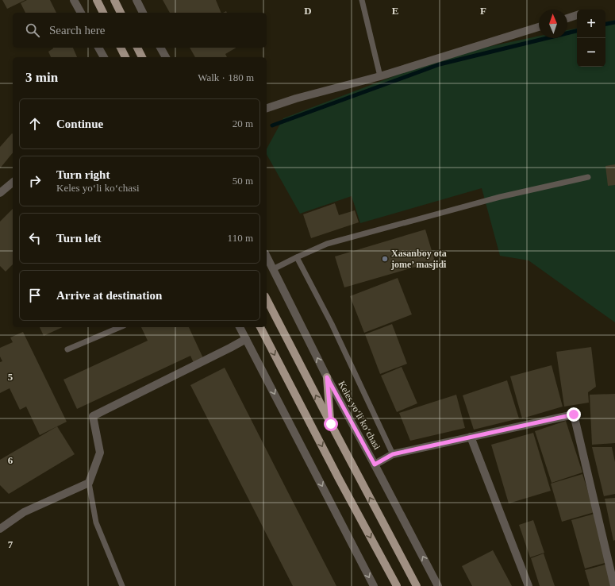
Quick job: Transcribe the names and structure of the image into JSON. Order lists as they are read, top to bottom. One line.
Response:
{"streets":{"street":["Keles yoʻli koʻchasi"]},"places":["Xasanboy ota jome’ masjidi"],"north":"top","page":{"map_buttons":["+","−"],"search":"Search here","heading":["3 min","Walk · 180 m"],"list":[["Continue","20 m"],["Turn right","Keles yoʻli koʻchasi","50 m"],["Turn left","110 m"],"Arrive at destination"]},"grid":{"columns":["D","E","F"],"rows":["5","6","7"]}}
